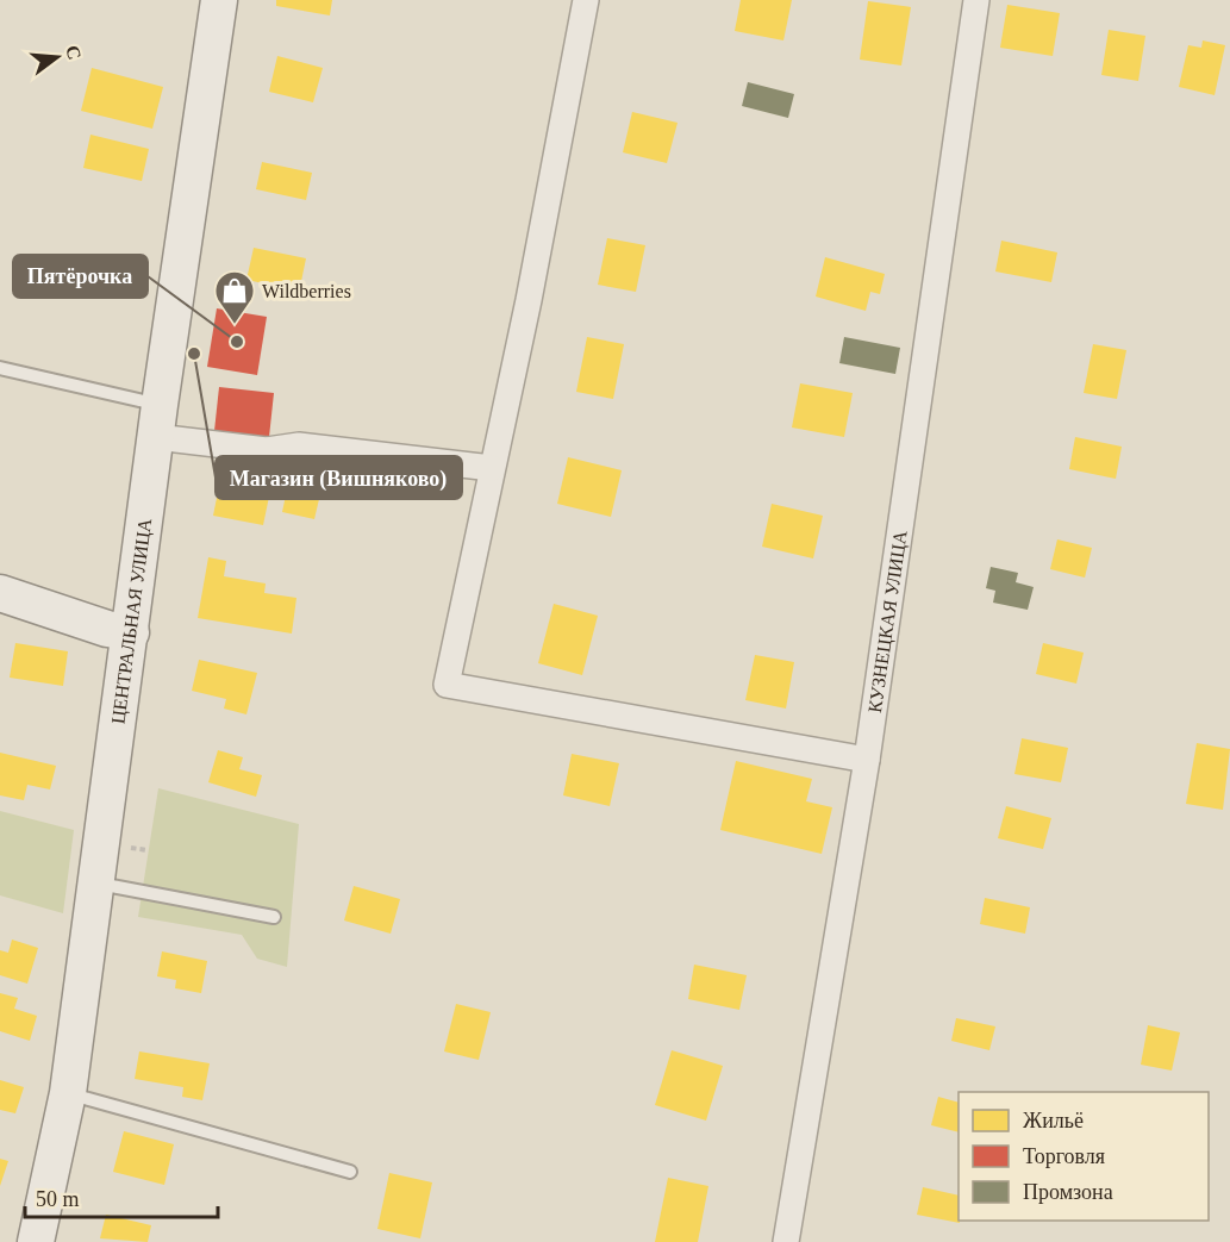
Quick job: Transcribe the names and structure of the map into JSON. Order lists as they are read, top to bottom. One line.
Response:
{"streets":{"street":["ЦЕНТРАЛЬНАЯ УЛИЦА","КУЗНЕЦКАЯ УЛИЦА"]},"places":{"shop":["Wildberries"],"other":["Пятёрочка","Магазин (Вишняково)"]},"legend":["Жильё","Торговля","Промзона"],"scale_bar":"50 m","north":"right"}
